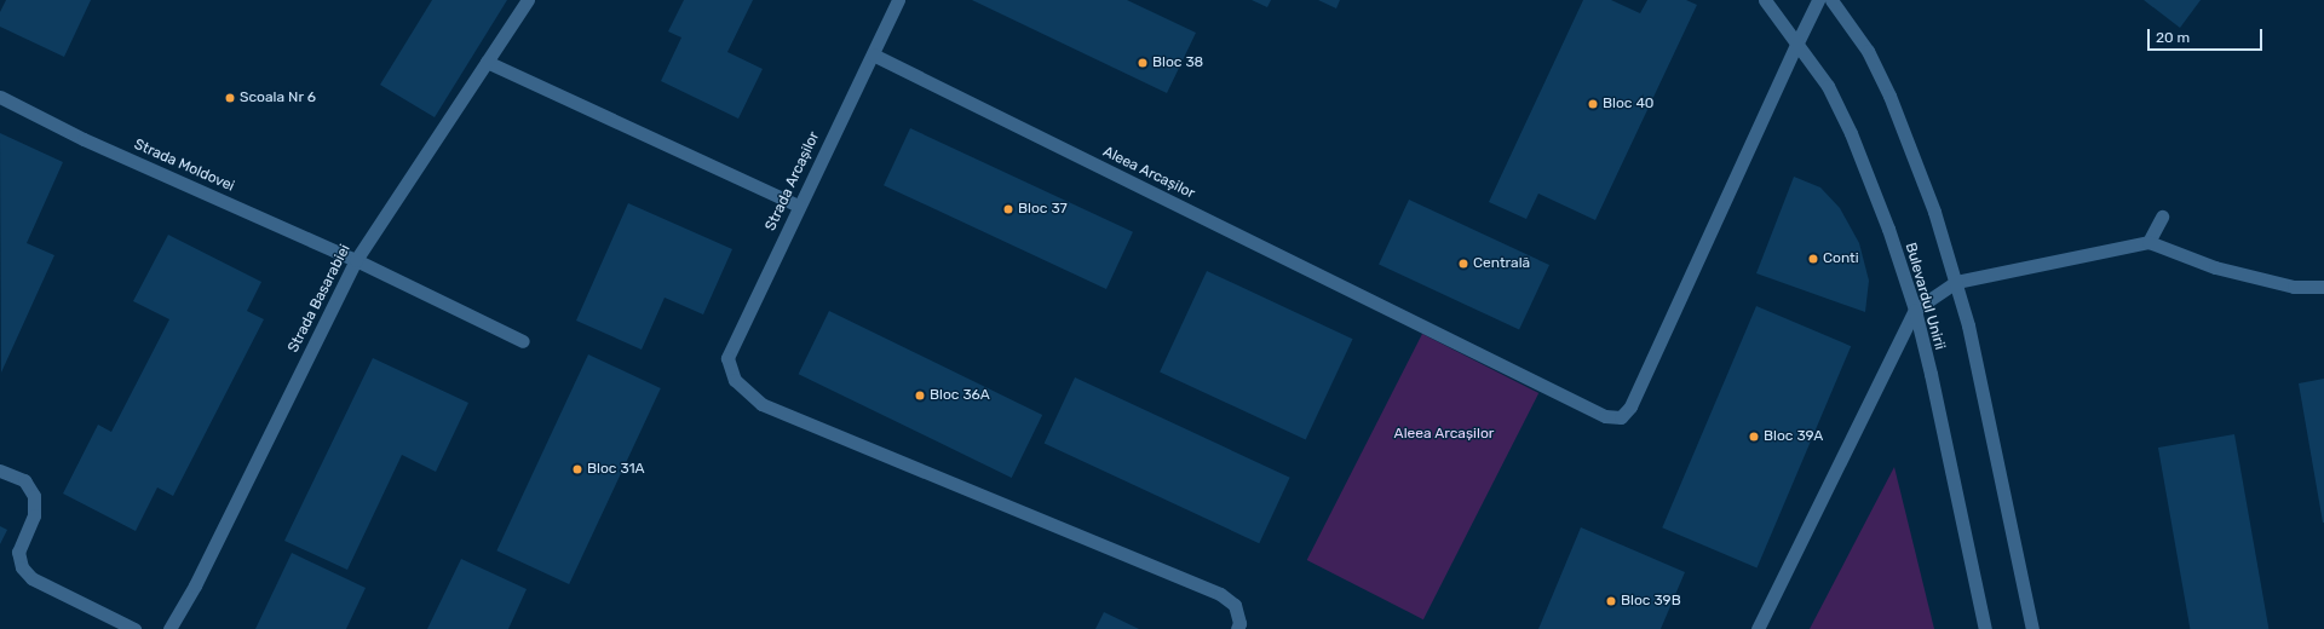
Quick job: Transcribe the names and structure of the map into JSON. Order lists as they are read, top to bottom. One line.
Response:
{"streets":{"street":["Strada Moldovei","Aleea Arcașilor","Strada Arcașilor","Bulevardul Unirii","Strada Basarabiei"]},"crossings":[["Strada Moldovei","Strada Basarabiei"],["Aleea Arcașilor","Strada Arcașilor"],["Aleea Arcașilor","Bulevardul Unirii"]],"parks":["Aleea Arcașilor"],"places":["Bloc 38","Scoala Nr 6","Bloc 40","Bloc 37","Conti","Centrală","Bloc 36A","Bloc 39A","Bloc 31A","Bloc 39B"],"scale_bar":"20 m"}
